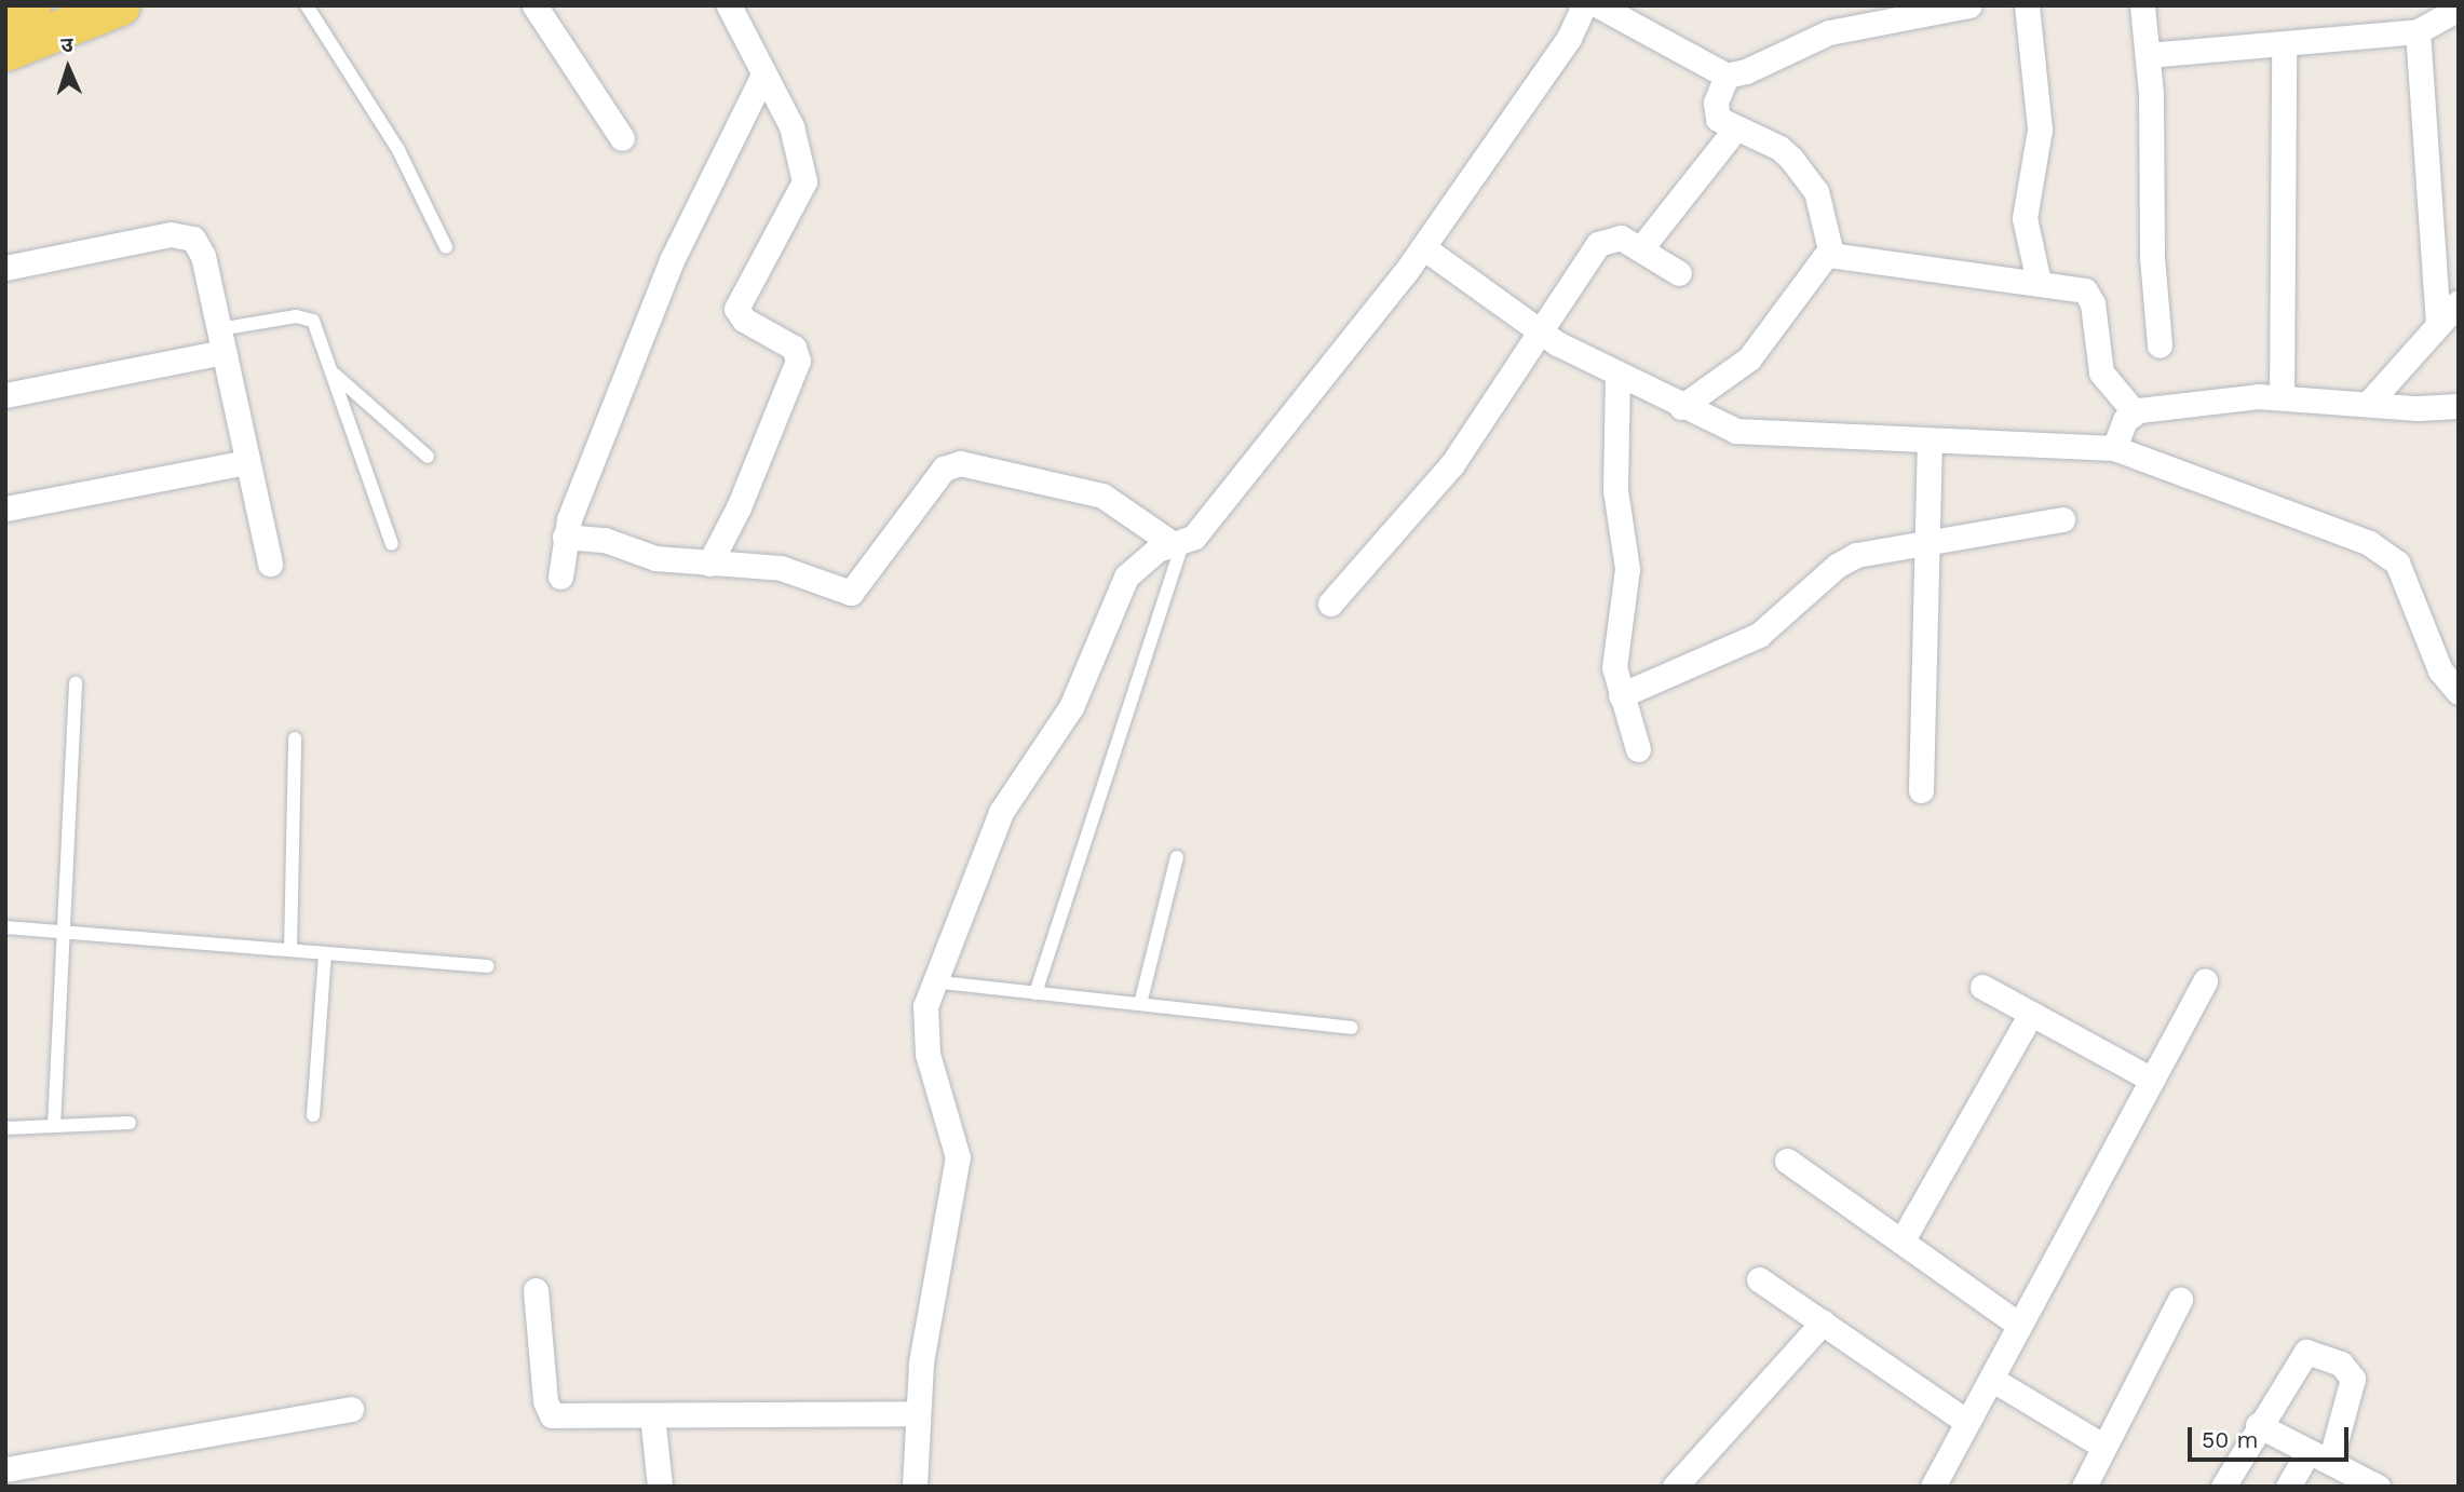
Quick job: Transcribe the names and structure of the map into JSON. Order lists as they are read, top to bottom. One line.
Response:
{"scale_bar":"50 m","north":"top"}
